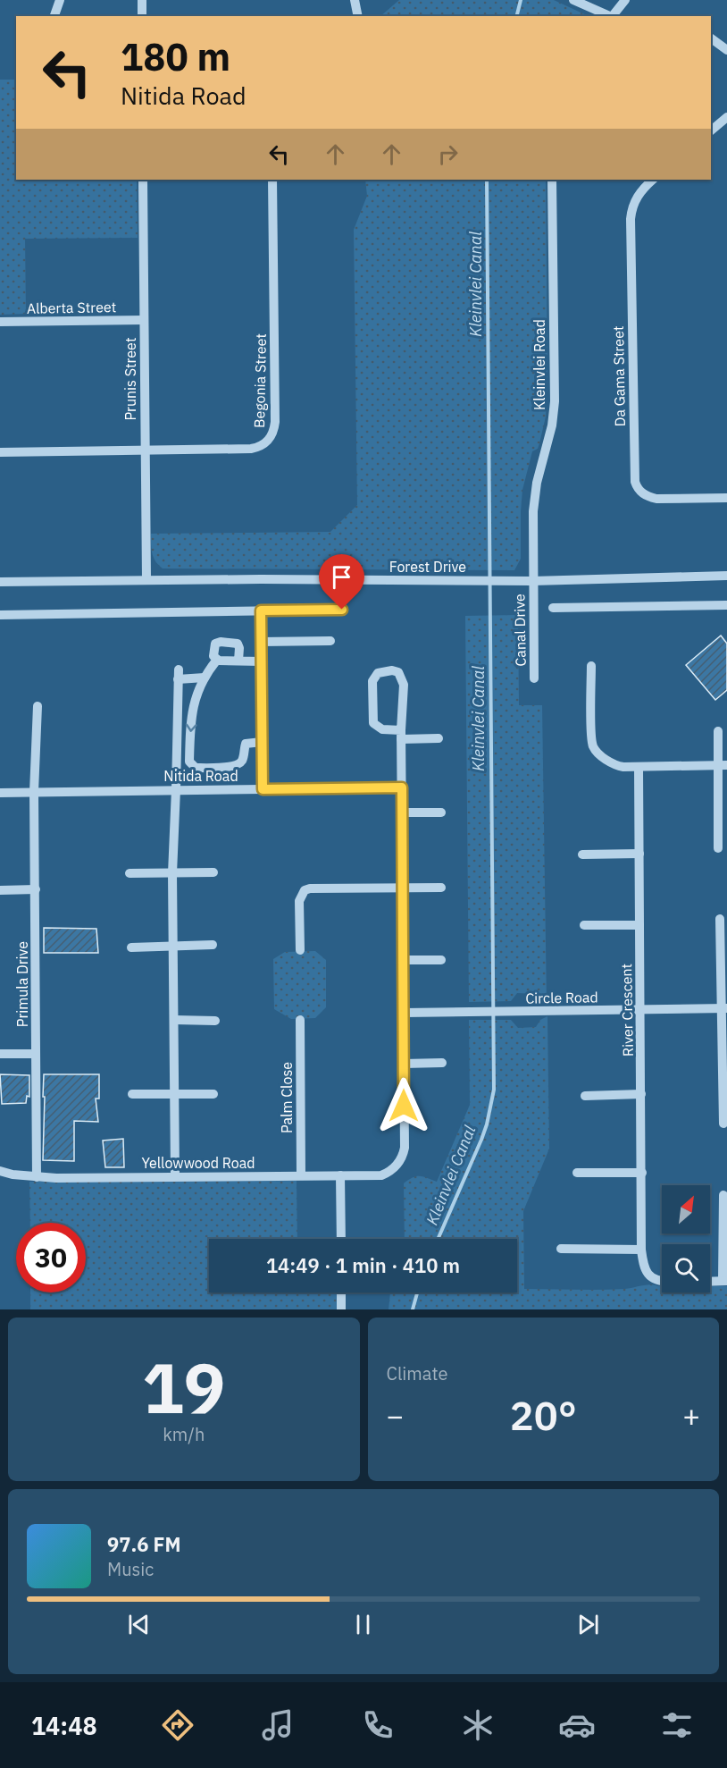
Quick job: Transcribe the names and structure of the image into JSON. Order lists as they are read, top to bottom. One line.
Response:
{"streets":{"street":["Alberta Street","Kleinvlei Road","Da Gama Street","Prunis Street","Begonia Street","Forest Drive","Canal Drive","Nitida Road","Primula Drive","Circle Road","River Crescent","Palm Close","Yellowwood Road"]},"crossings":[["Alberta Street","Prunis Street"],["Kleinvlei Road","Forest Drive"],["Kleinvlei Road","Canal Drive"],["Prunis Street","Begonia Street"],["Prunis Street","Forest Drive"],["Forest Drive","Canal Drive"],["Nitida Road","Primula Drive"],["Primula Drive","Yellowwood Road"],["Circle Road","River Crescent"],["Palm Close","Yellowwood Road"]],"water":["Kleinvlei Canal"],"north":"top right","page":{"turn":["180 m","Nitida Road"],"limit":"30","trip":"14:49 · 1 min · 410 m","tile":[["19","km/h"],"Climate"],"heat":["−","20°","+"],"song":["97.6 FM","Music"],"tabs":"14:48"}}
